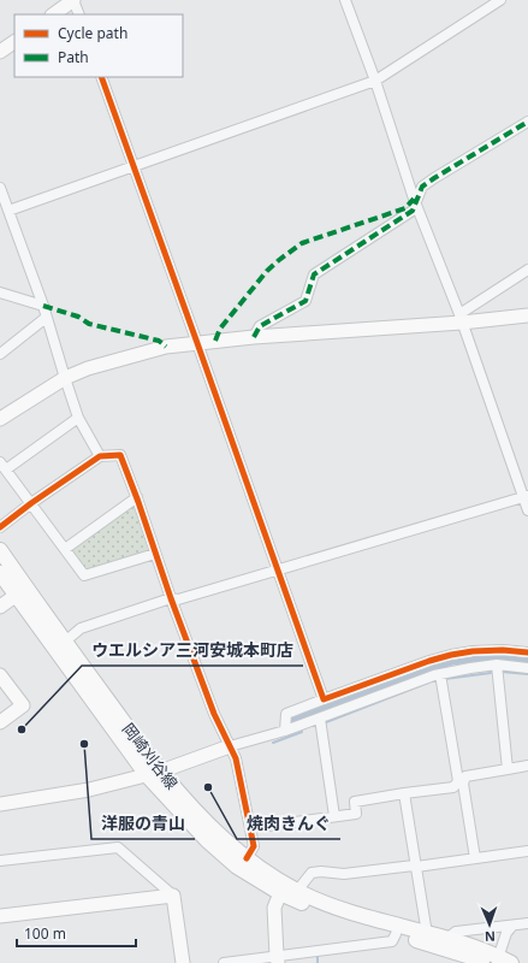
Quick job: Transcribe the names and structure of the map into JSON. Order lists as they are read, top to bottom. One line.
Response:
{"streets":{"main road":["岡崎刈谷線"]},"places":["ウエルシア三河安城本町店","洋服の青山","焼肉きんぐ"],"legend":["Cycle path","Path"],"scale_bar":"100 m","north":"bottom"}
